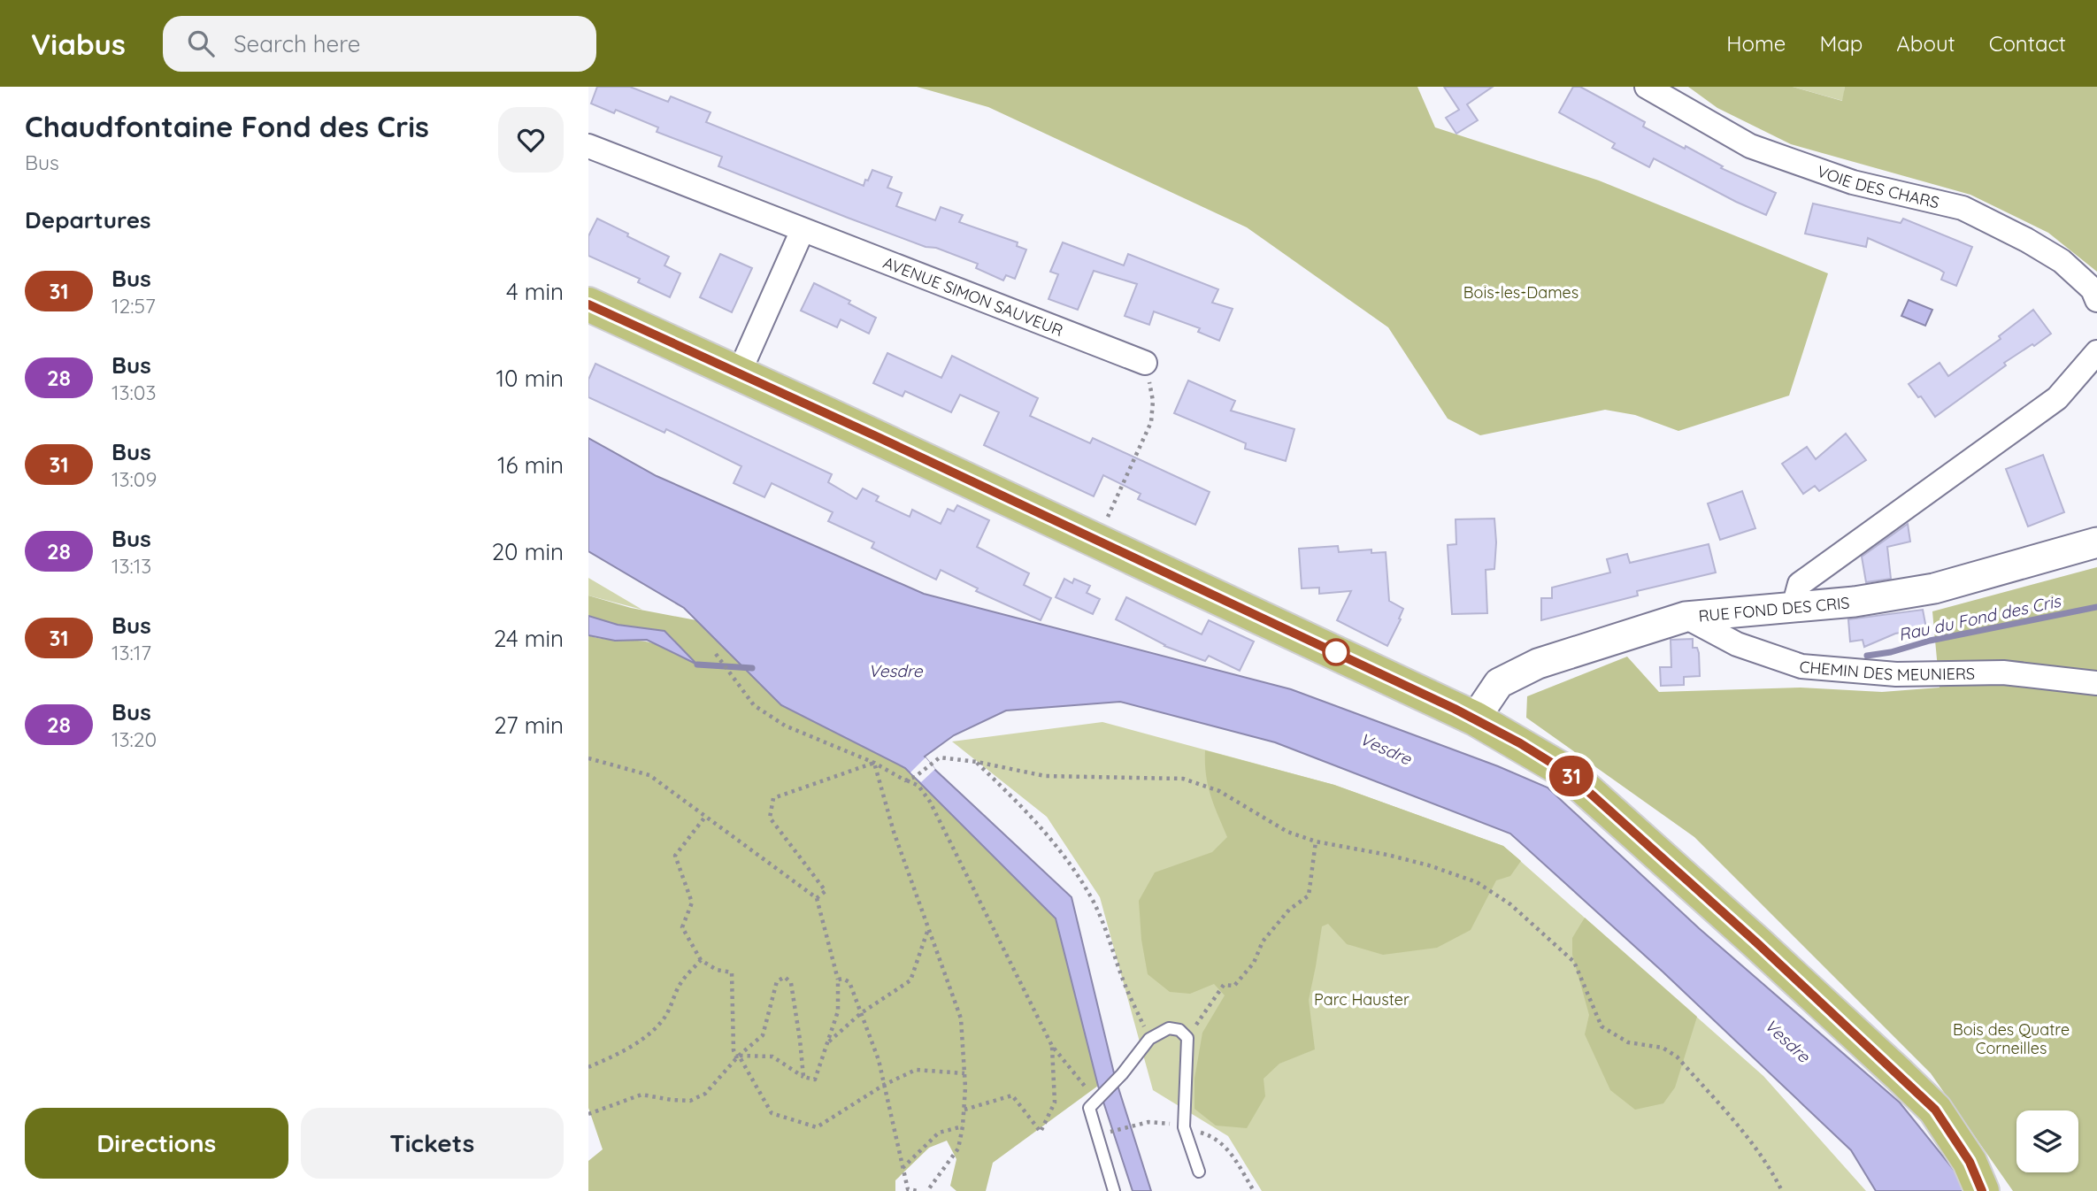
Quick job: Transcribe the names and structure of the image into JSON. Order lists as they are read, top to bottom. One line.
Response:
{"streets":{"street":["VOIE DES CHARS","AVENUE SIMON SAUVEUR","RUE FOND DES CRIS","CHEMIN DES MEUNIERS"]},"crossings":[["RUE FOND DES CRIS","CHEMIN DES MEUNIERS"]],"water":["Rau du Fond des Cris","Vesdre"],"parks":["Bois-les-Dames","Parc Hauster","Bois des Quatre Corneilles"],"lines":["bus line 31"],"page":{"header":"Viabus","search":"Search here","nav":["Home","Map","About","Contact"],"heading":[["Chaudfontaine Fond des Cris","Bus"],"Departures"],"on_map":"31","list":[{"mark":"31","name":"Bus","note":"12:57","value":"4 min"},{"mark":"28","name":"Bus","note":"13:03","value":"10 min"},{"mark":"31","name":"Bus","note":"13:09","value":"16 min"},{"mark":"28","name":"Bus","note":"13:13","value":"20 min"},{"mark":"31","name":"Bus","note":"13:17","value":"24 min"},{"mark":"28","name":"Bus","note":"13:20","value":"27 min"}],"buttons":["Directions","Tickets"]}}
